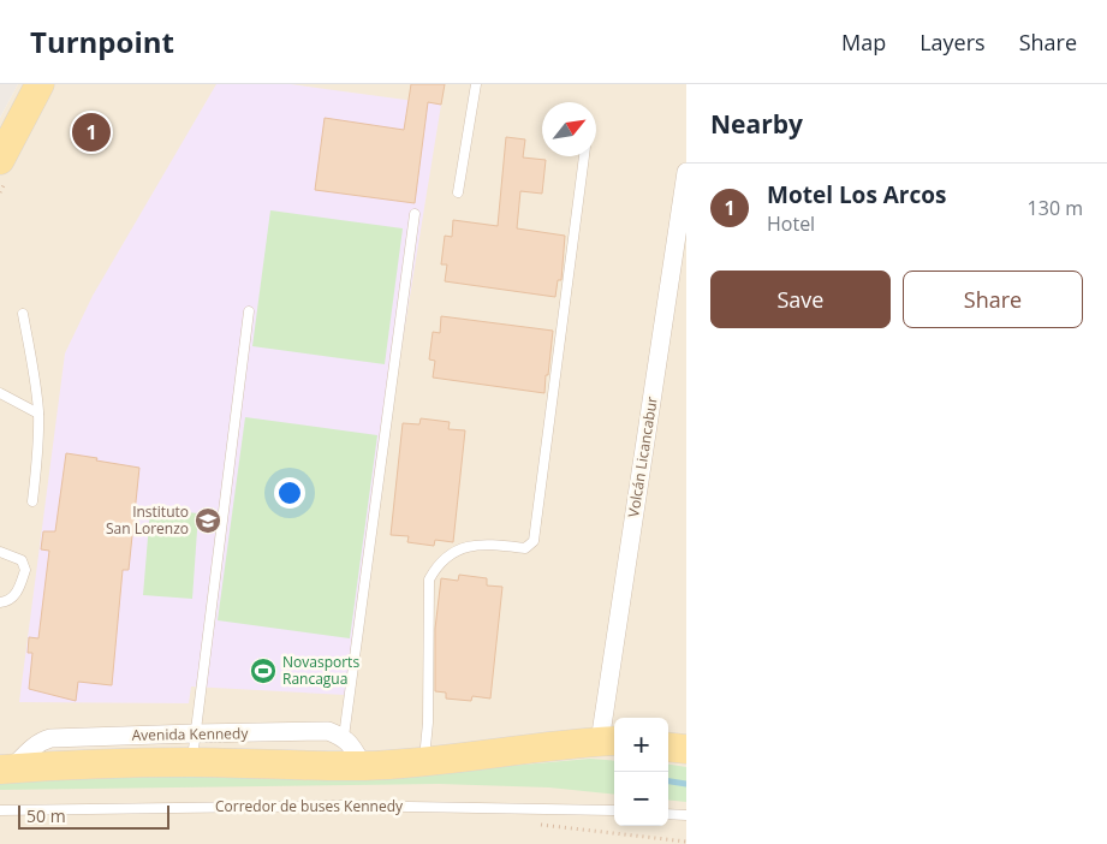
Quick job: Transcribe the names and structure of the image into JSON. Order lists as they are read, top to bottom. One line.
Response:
{"streets":{"main road":["Avenida Kennedy"],"street":["Volcán Licancabur"],"lane":["Corredor de buses Kennedy"]},"crossings":[["Volcán Licancabur","Avenida Kennedy"]],"places":{"school or university":["Instituto San Lorenzo"],"sports":["Novasports Rancagua"]},"scale_bar":"50 m","north":"top right","page":{"header":"Turnpoint","nav":["Map","Layers","Share"],"heading":"Nearby","pins":"1","list":[{"mark":"1","name":"Motel Los Arcos","note":"Hotel","value":"130 m"}],"buttons":["Save","Share"],"map_buttons":["+","−"],"scale":"50 m"}}
